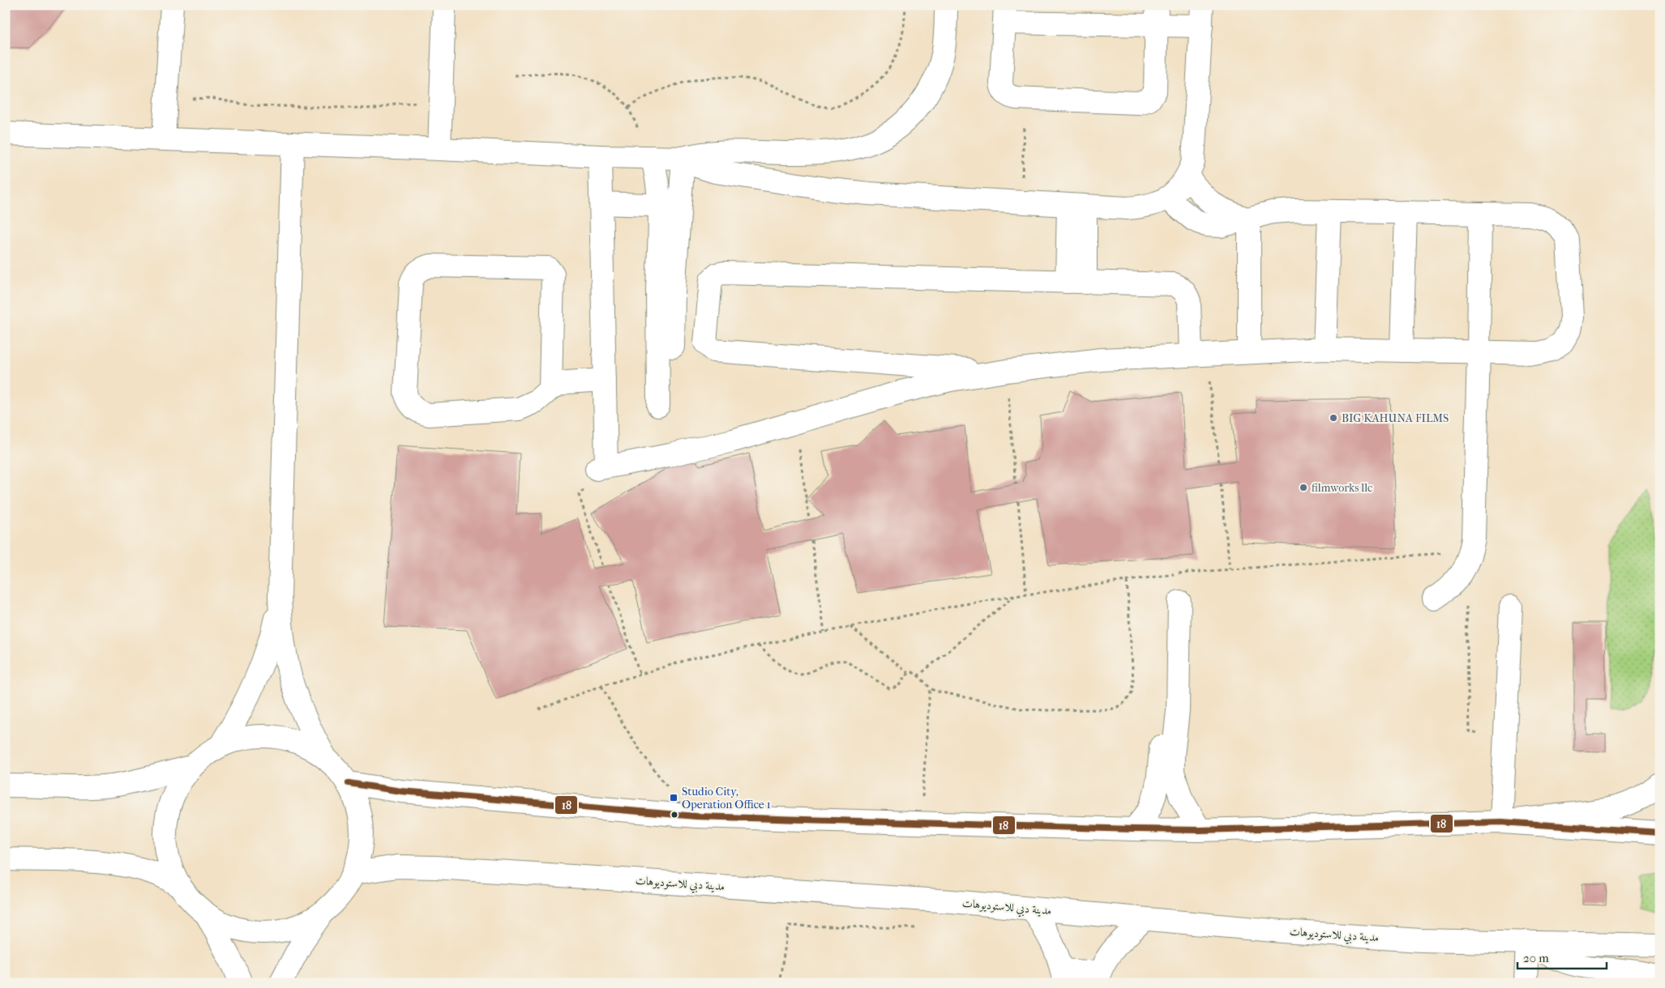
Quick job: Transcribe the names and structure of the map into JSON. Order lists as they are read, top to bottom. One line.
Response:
{"streets":{"street":["مدينة دبي للاستوديوهات"]},"places":{"other":["BIG KAHUNA FILMS","filmworks llc"],"transit":["Studio City, Operation Office 1"]},"lines":["transit line 18"],"scale_bar":"20 m"}
